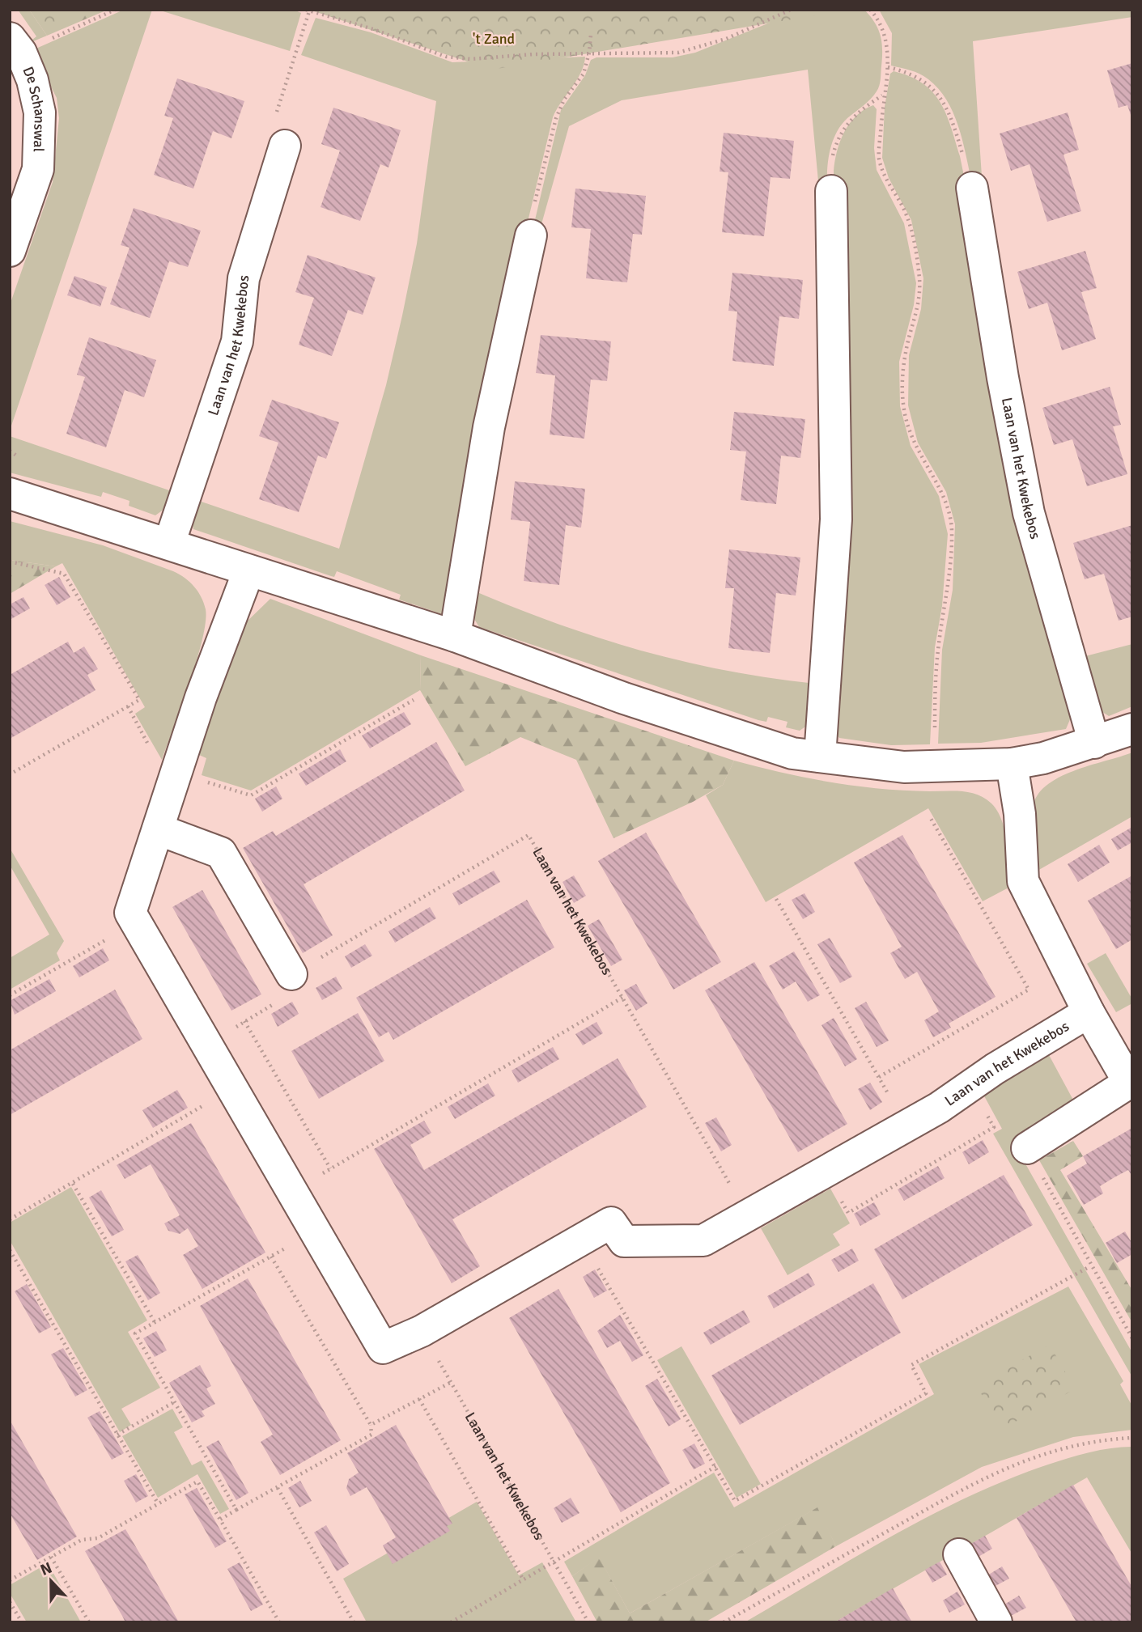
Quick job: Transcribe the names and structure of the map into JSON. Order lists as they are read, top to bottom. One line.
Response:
{"streets":{"street":["De Schanswal","Laan van het Kwekebos"]},"parks":["'t Zand"],"north":"top"}
